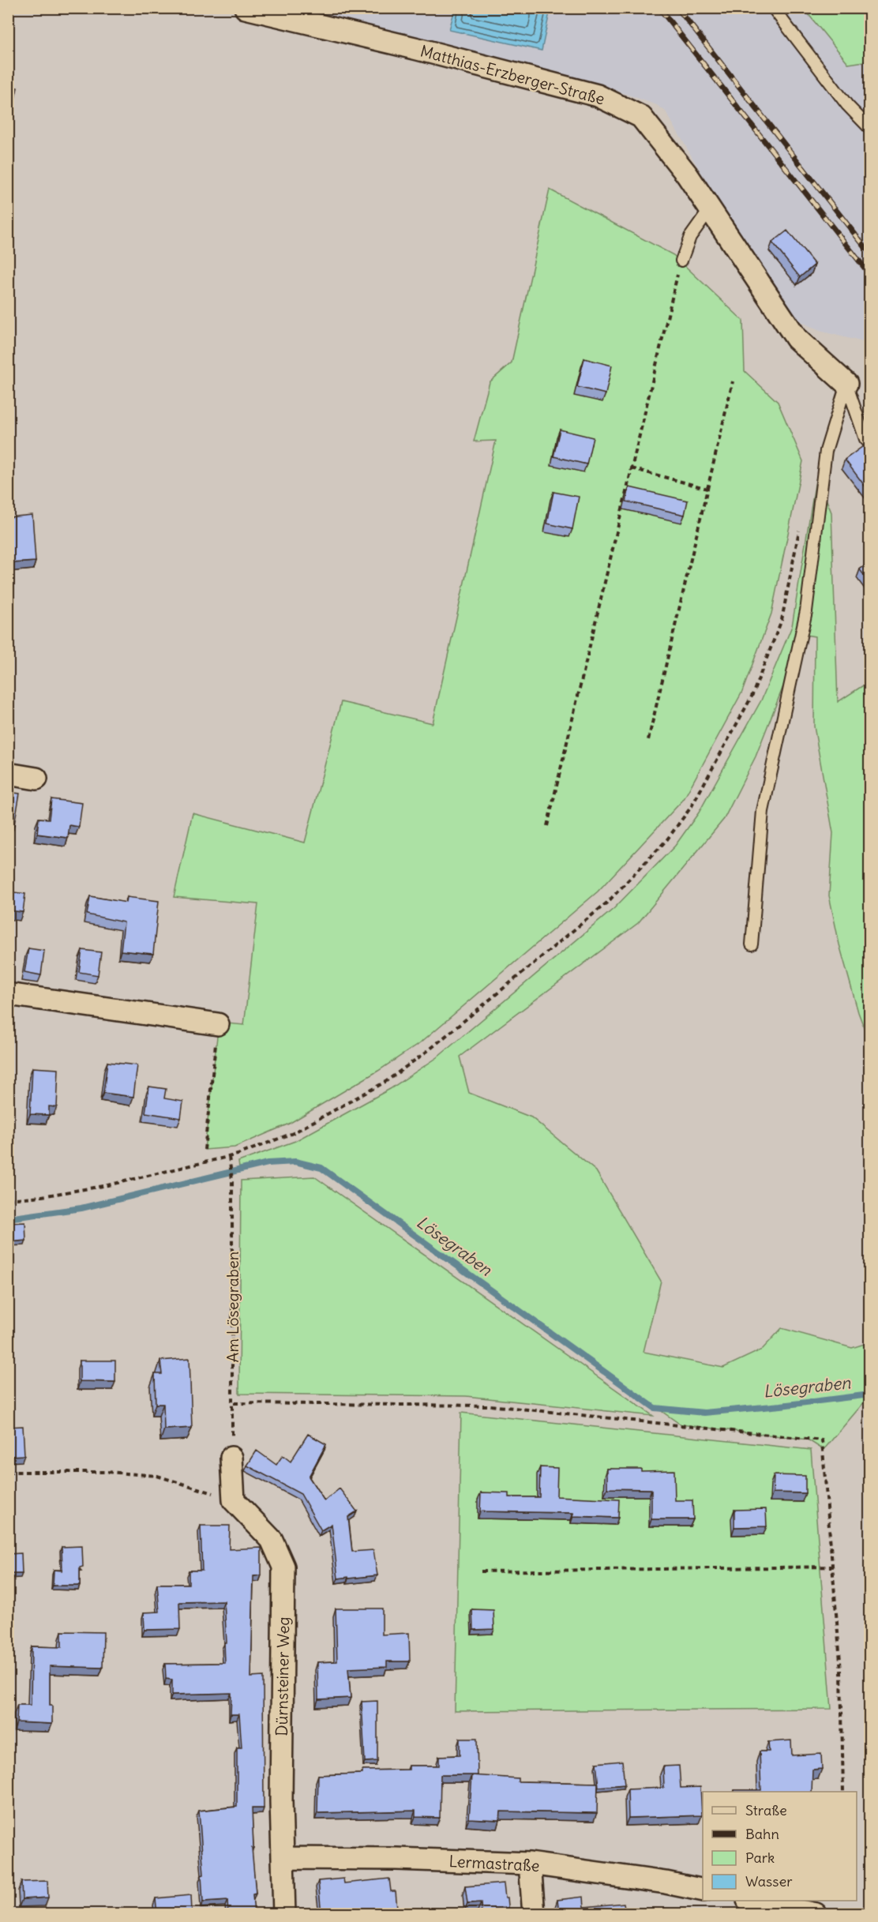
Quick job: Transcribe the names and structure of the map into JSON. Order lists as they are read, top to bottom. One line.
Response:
{"streets":{"street":["Matthias-Erzberger-Straße","Dürnsteiner Weg","Lermastraße"],"path":["Am Lösegraben"]},"crossings":[["Dürnsteiner Weg","Lermastraße"]],"water":["Lösegraben"],"legend":["Straße","Bahn","Park","Wasser"]}
